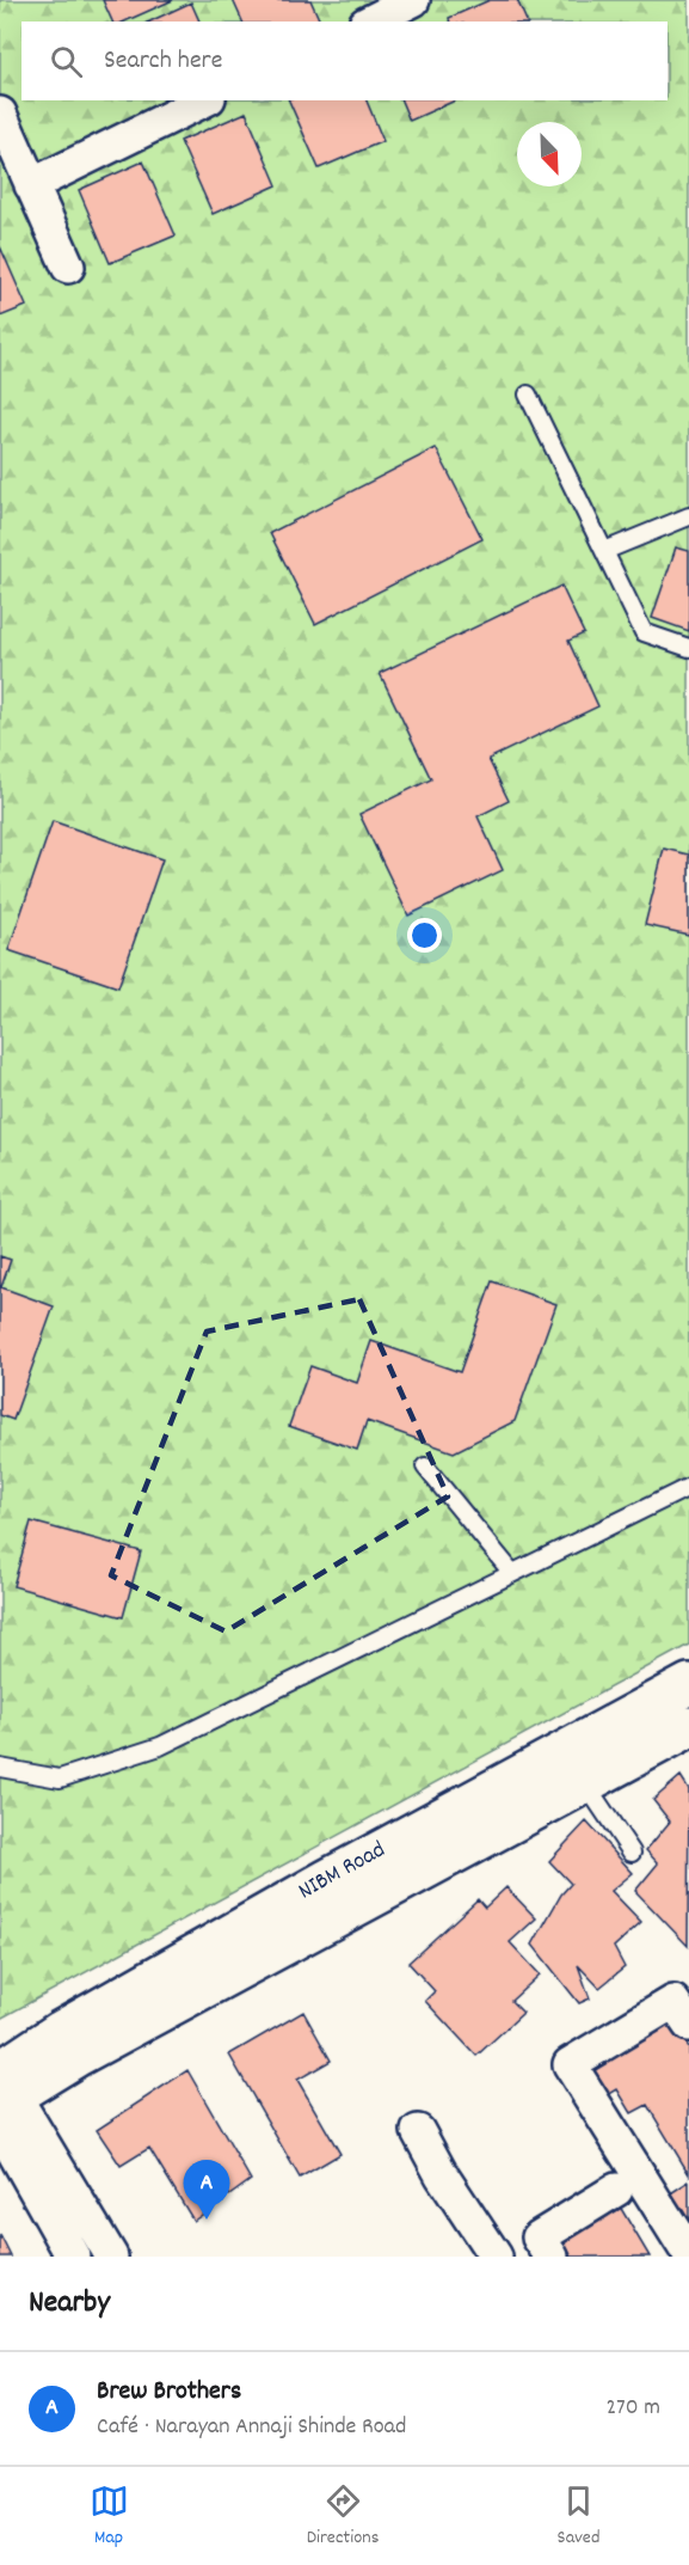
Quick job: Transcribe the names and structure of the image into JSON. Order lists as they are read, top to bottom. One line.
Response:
{"streets":{"street":["NIBM Road"]},"north":"bottom right","page":{"search":"Search here","pins":"A","heading":"Nearby","list":[{"mark":"A","name":"Brew Brothers","note":"Café · Narayan Annaji Shinde Road","value":"270 m"}],"nav":["Map","Directions","Saved"]}}
